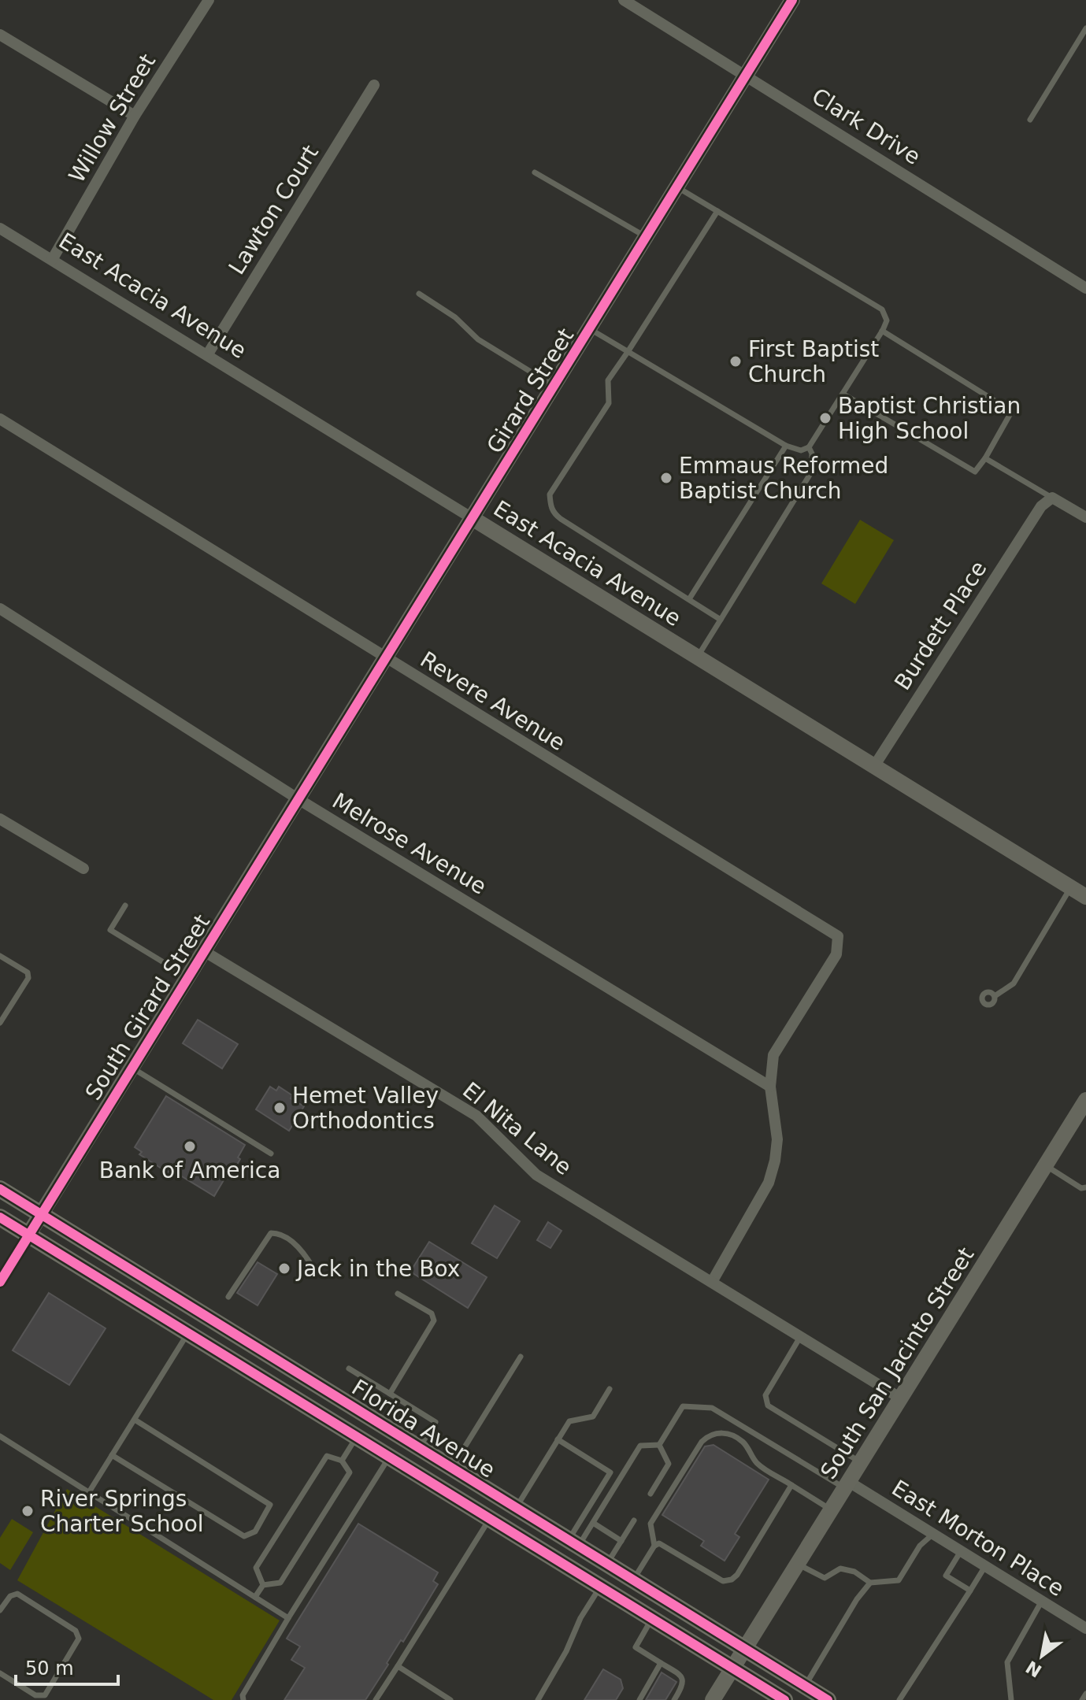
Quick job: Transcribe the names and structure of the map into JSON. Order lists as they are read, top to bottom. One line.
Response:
{"streets":{"main road":["Florida Avenue"],"street":["Willow Street","Clark Drive","Lawton Court","East Acacia Avenue","Girard Street","Burdett Place","Revere Avenue","Melrose Avenue","South Girard Street","El Nita Lane","South San Jacinto Street","East Morton Place"]},"crossings":[["Willow Street","East Acacia Avenue"],["Clark Drive","Girard Street"],["Lawton Court","East Acacia Avenue"],["East Acacia Avenue","Girard Street"],["East Acacia Avenue","Burdett Place"],["Girard Street","Revere Avenue"],["Girard Street","Melrose Avenue"],["Girard Street","South Girard Street"],["Revere Avenue","Melrose Avenue"],["Melrose Avenue","South Girard Street"],["South Girard Street","El Nita Lane"],["South Girard Street","Florida Avenue"],["El Nita Lane","South San Jacinto Street"],["South San Jacinto Street","Florida Avenue"],["South San Jacinto Street","East Morton Place"]],"places":["First Baptist Church","Baptist Christian High School","Emmaus Reformed Baptist Church","Hemet Valley Orthodontics","Bank of America","Jack in the Box","River Springs Charter School"],"scale_bar":"50 m","north":"bottom left"}
